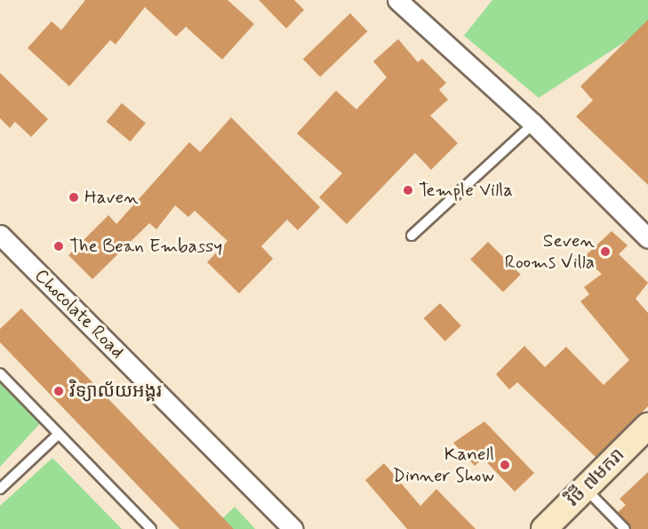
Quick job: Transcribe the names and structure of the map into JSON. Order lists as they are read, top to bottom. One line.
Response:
{"streets":{"main road":["វិថី ៧មករា"],"street":["Chocolate Road"]},"places":["Temple Villa","Haven","The Bean Embassy","Seven Rooms Villa","វិទ្យាល័យអង្គរ","Kanell Dinner Show"]}
